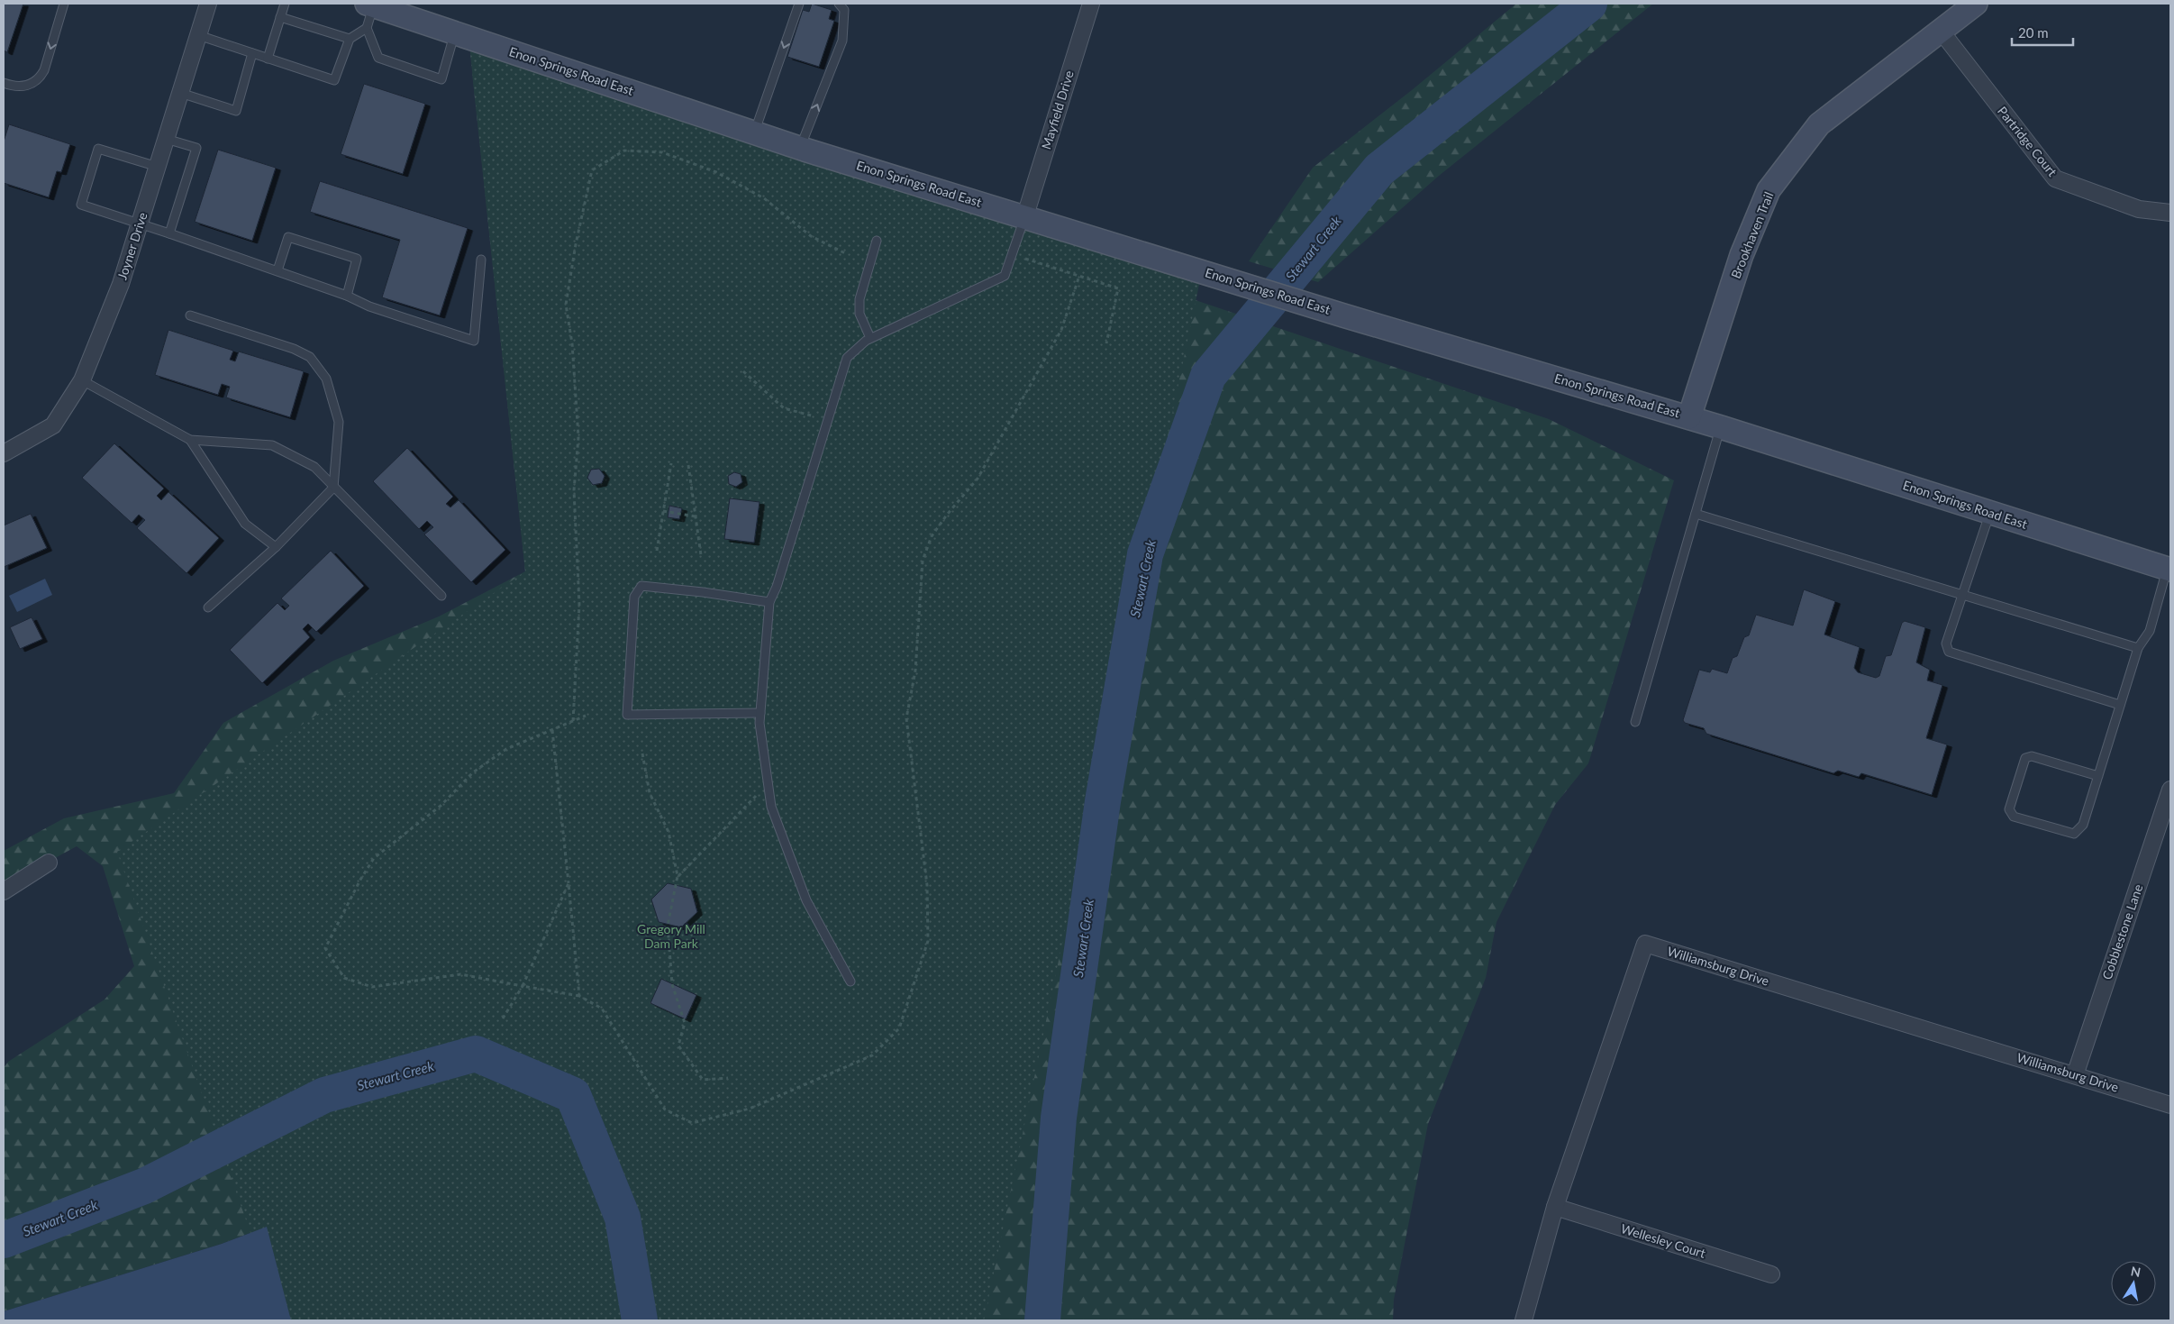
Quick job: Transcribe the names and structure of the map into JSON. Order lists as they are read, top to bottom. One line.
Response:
{"streets":{"street":["Enon Springs Road East","Mayfield Drive","Partridge Court","Brookhaven Trail","Joyner Drive","Cobblestone Lane","Williamsburg Drive","Wellesley Court"]},"crossings":[["Enon Springs Road East","Mayfield Drive"],["Enon Springs Road East","Brookhaven Trail"],["Partridge Court","Brookhaven Trail"],["Cobblestone Lane","Williamsburg Drive"],["Williamsburg Drive","Wellesley Court"]],"water":["Stewart Creek"],"parks":["Gregory Mill Dam Park"],"scale_bar":"20 m","north":"top"}
